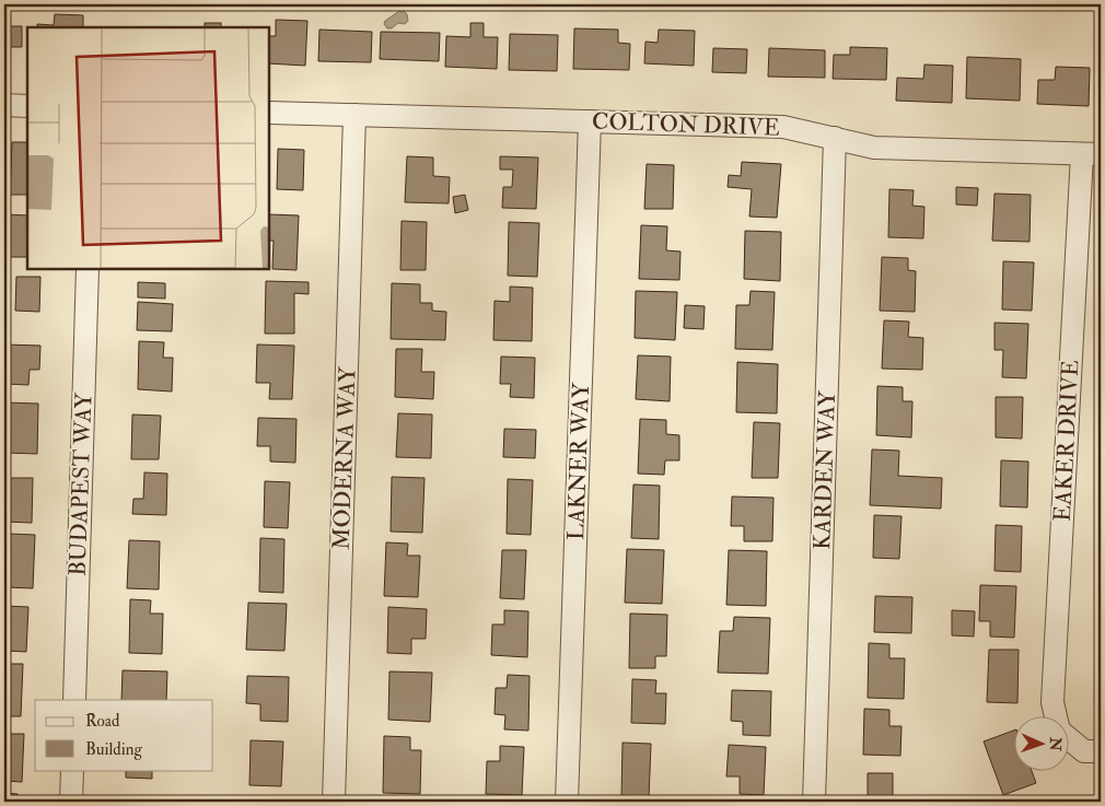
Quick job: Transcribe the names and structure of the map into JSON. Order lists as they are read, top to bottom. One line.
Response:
{"streets":{"street":["COLTON DRIVE","EAKER DRIVE","MODERNA WAY","LAKNER WAY","KARDEN WAY","BUDAPEST WAY"]},"crossings":[["COLTON DRIVE","EAKER DRIVE"],["COLTON DRIVE","MODERNA WAY"],["COLTON DRIVE","LAKNER WAY"],["COLTON DRIVE","KARDEN WAY"]],"legend":["Road","Building"],"north":"right"}
